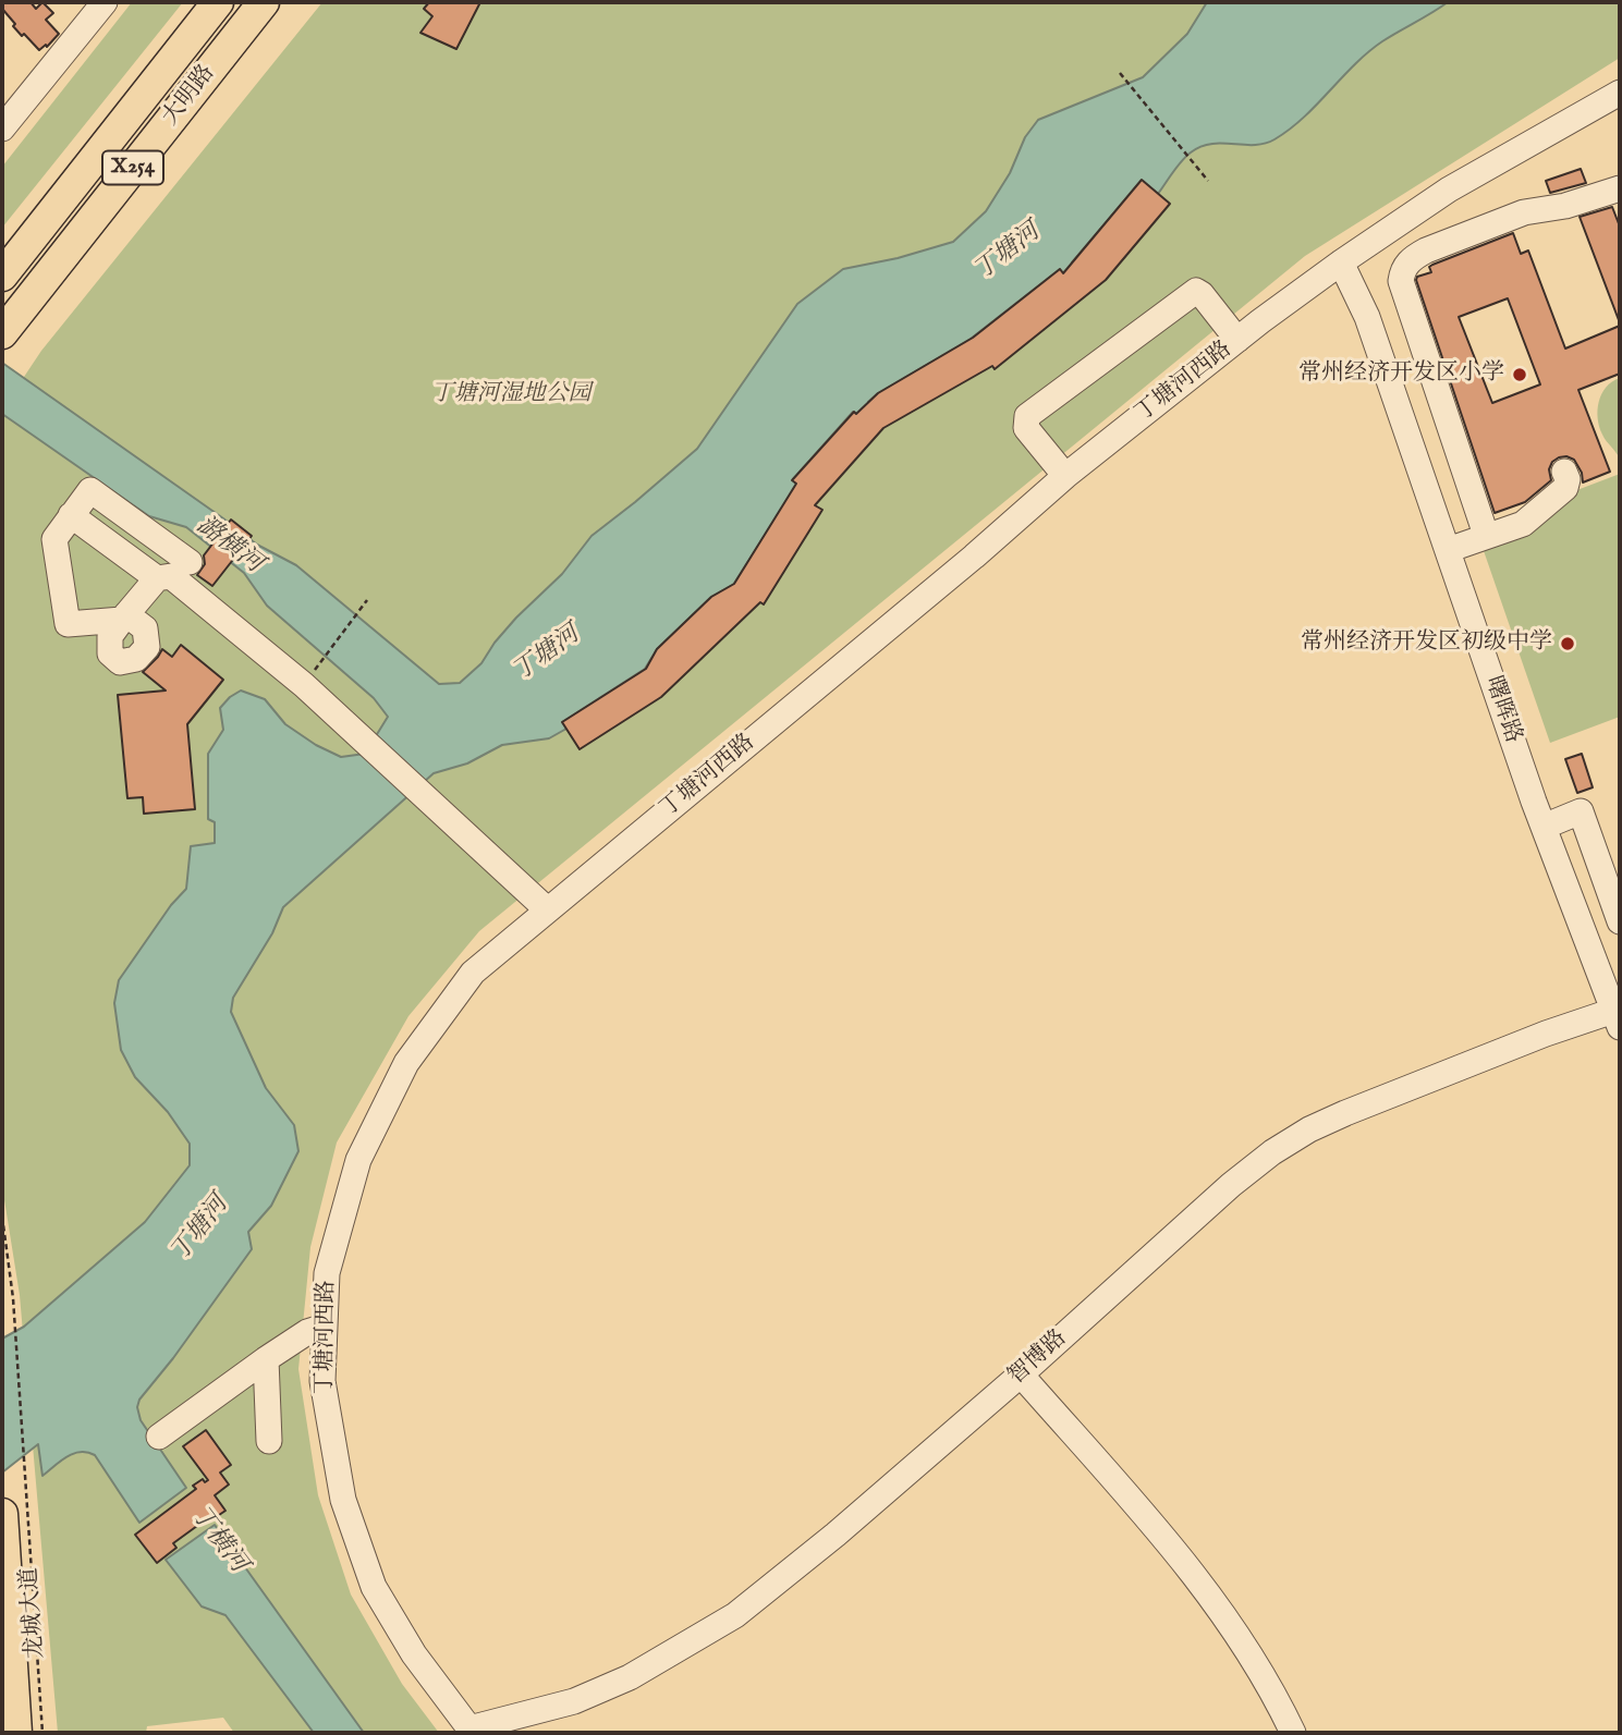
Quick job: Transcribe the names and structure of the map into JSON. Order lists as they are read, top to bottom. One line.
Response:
{"streets":{"main road":["大明路","X254","龙城大道"],"street":["丁塘河西路","曙晖路","智博路"]},"crossings":[["丁塘河西路","曙晖路"],["丁塘河西路","智博路"],["曙晖路","智博路"]],"water":["丁塘河","潞横河","丁横河"],"parks":["丁塘河湿地公园"],"places":["常州经济开发区小学","常州经济开发区初级中学"]}
